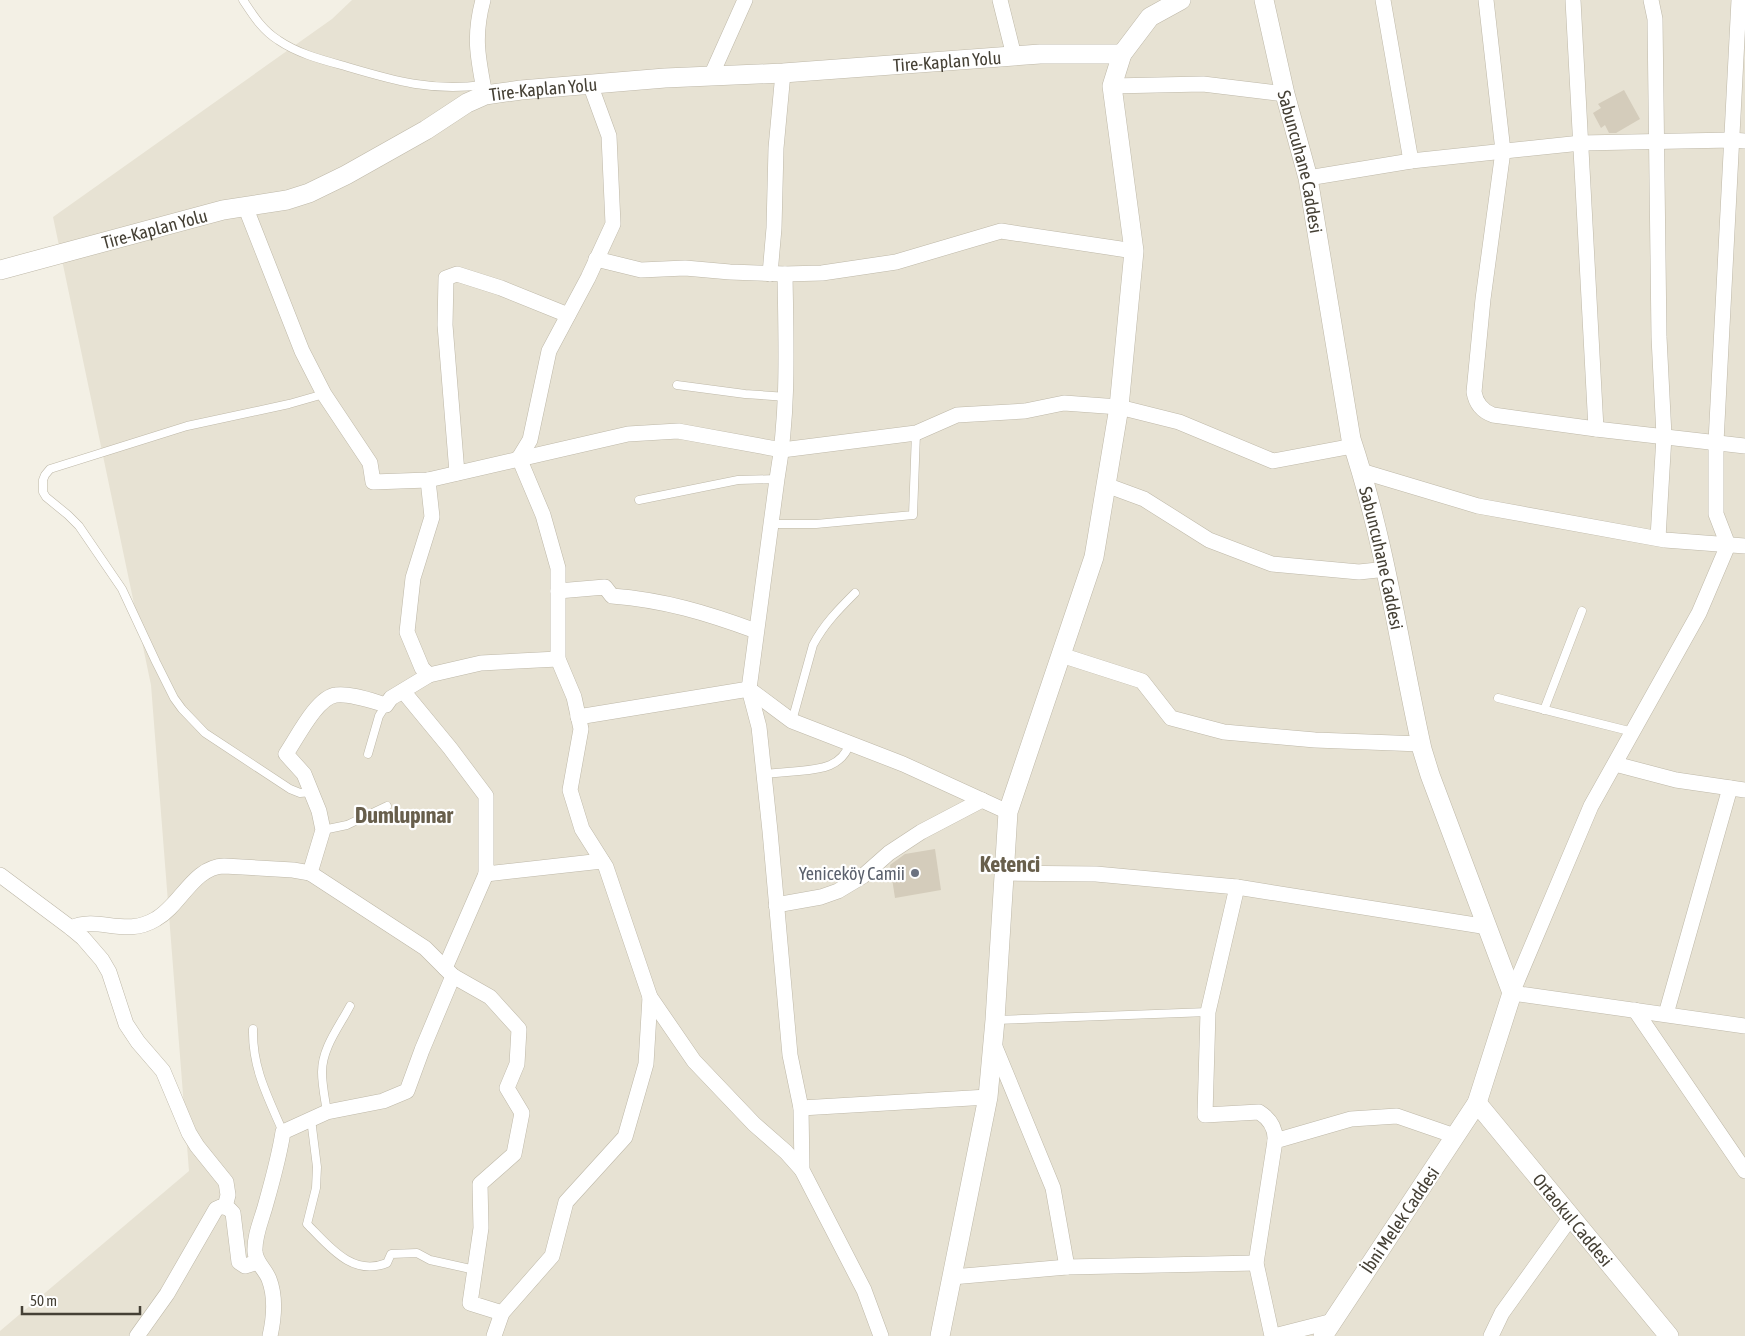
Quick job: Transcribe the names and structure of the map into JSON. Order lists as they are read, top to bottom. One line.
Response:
{"streets":{"street":["Tire-Kaplan Yolu","Sabuncuhane Caddesi","İbni Melek Caddesi","Ortaokul Caddesi"]},"crossings":[["İbni Melek Caddesi","Ortaokul Caddesi"]],"districts":["Dumlupınar","Ketenci"],"places":["Yeniceköy Camii"],"scale_bar":"50 m"}
